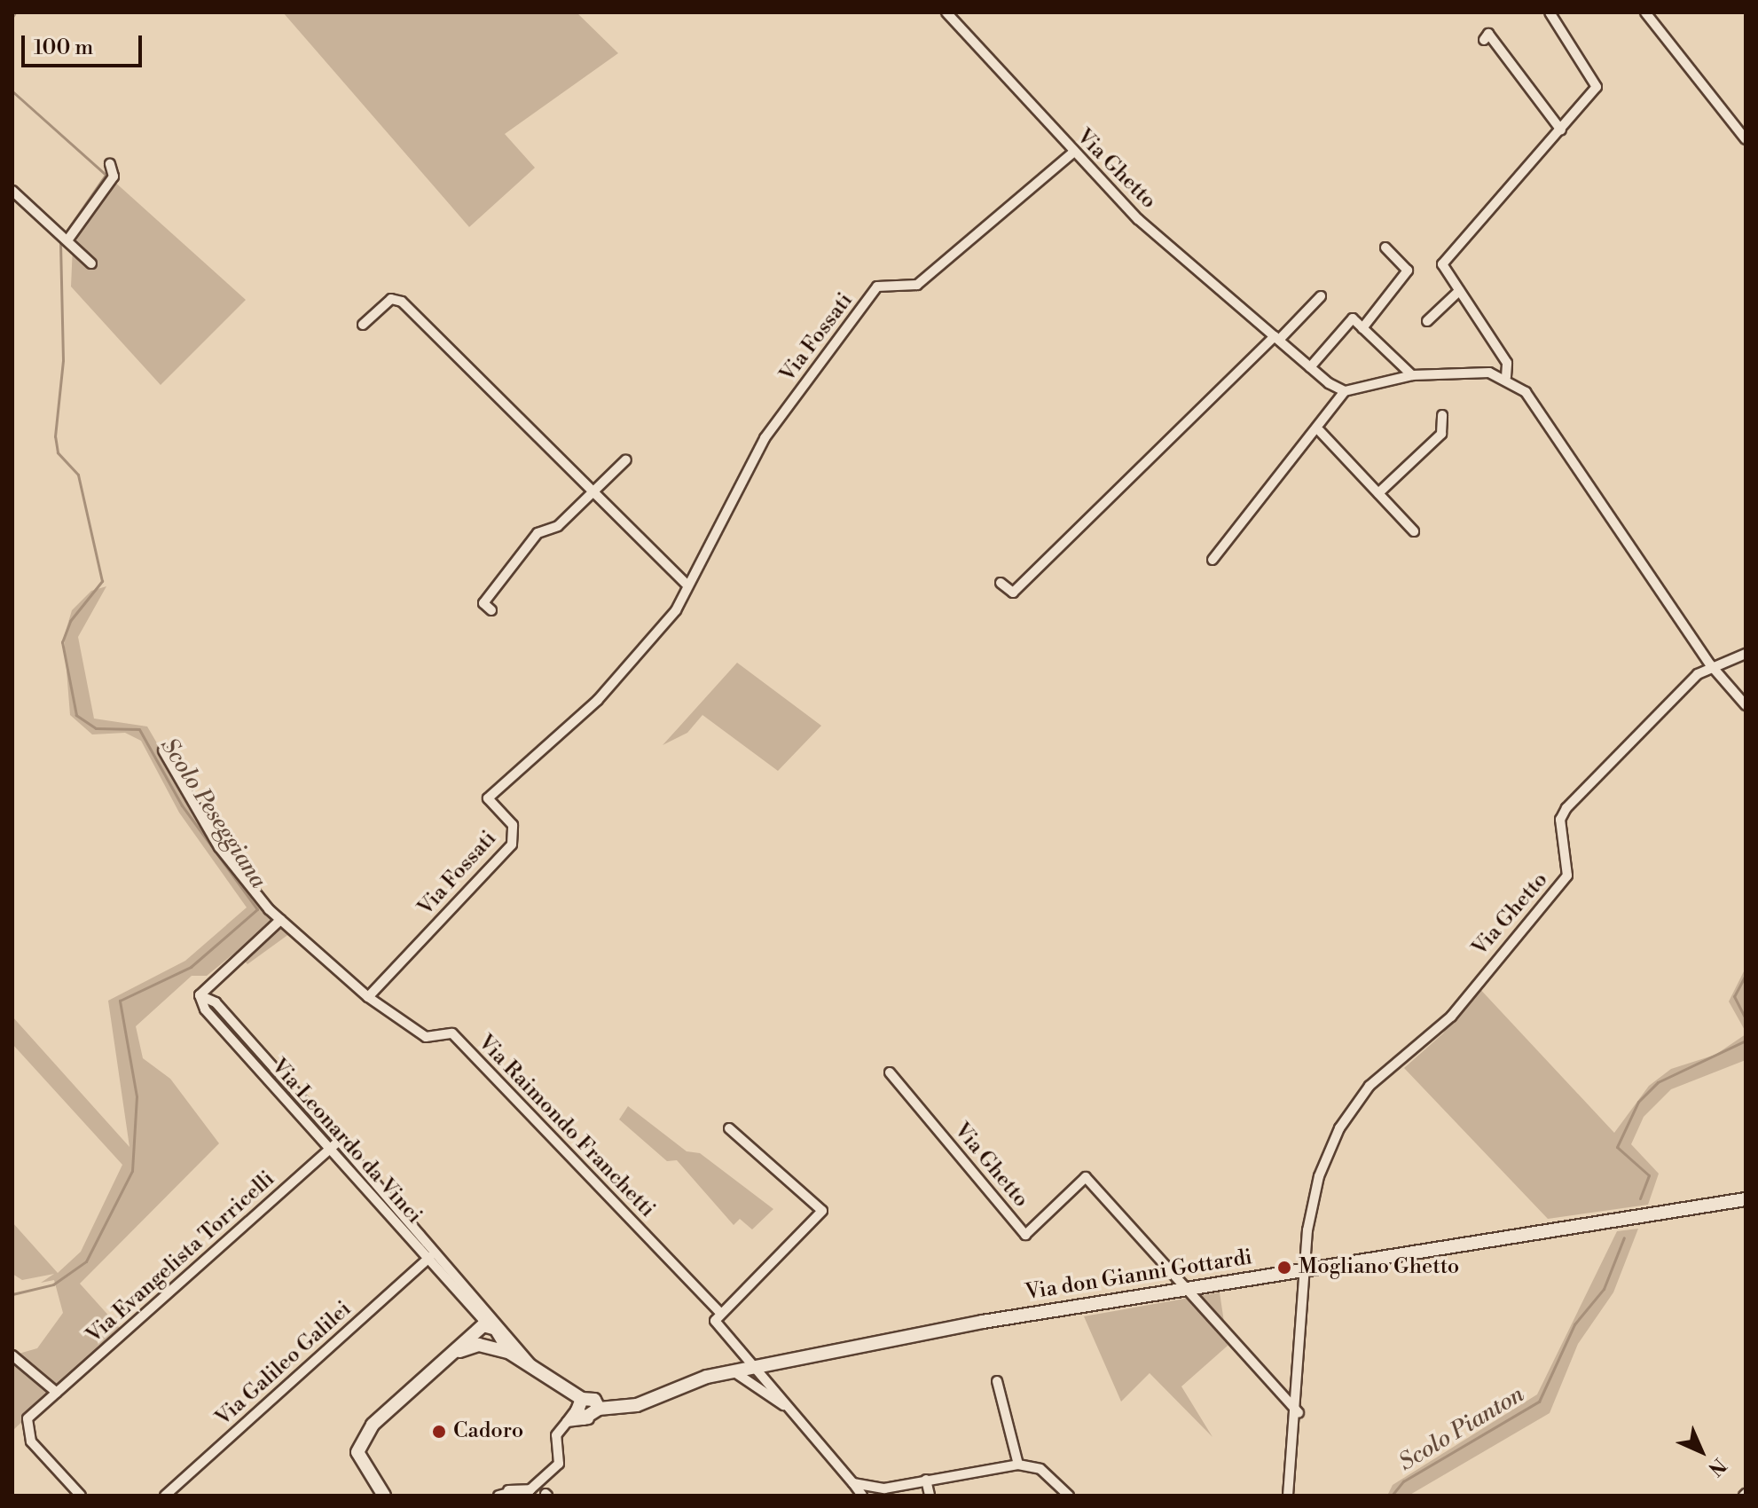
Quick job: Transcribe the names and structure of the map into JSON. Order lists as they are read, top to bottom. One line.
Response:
{"streets":{"main road":["Via don Gianni Gottardi"],"street":["Via Ghetto","Via Fossati","Via Raimondo Franchetti","Via Leonardo da Vinci","Via Evangelista Torricelli","Via Galileo Galilei"]},"crossings":[["Via Ghetto","Via Fossati"],["Via Ghetto","Via don Gianni Gottardi"],["Via Fossati","Via Raimondo Franchetti"],["Via Raimondo Franchetti","Via don Gianni Gottardi"],["Via Leonardo da Vinci","Via Evangelista Torricelli"],["Via Leonardo da Vinci","Via Galileo Galilei"]],"water":["Scolo Peseggiana","Scolo Pianton"],"places":["Mogliano Ghetto","Cadoro"],"scale_bar":"100 m","north":"bottom right"}
